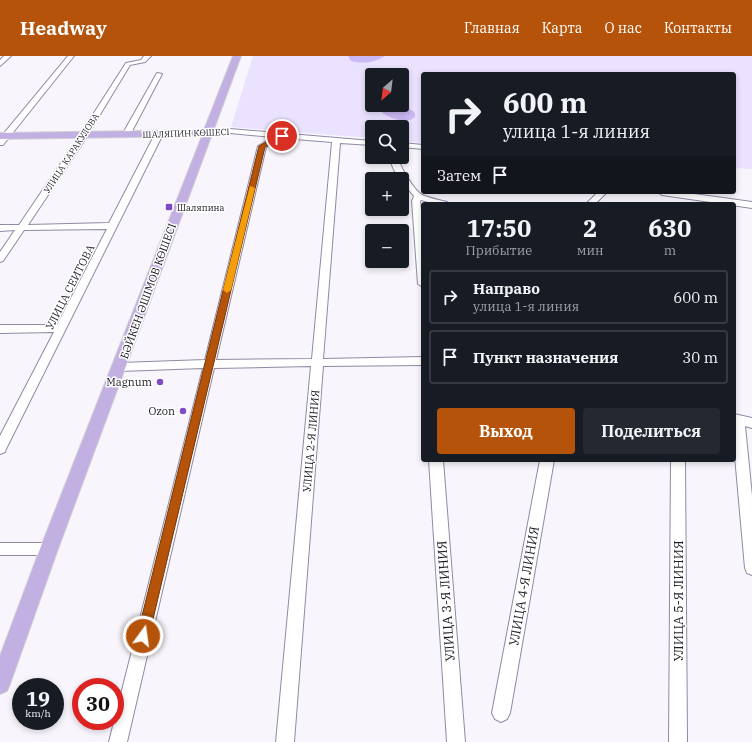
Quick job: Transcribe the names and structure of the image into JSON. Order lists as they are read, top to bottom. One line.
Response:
{"streets":{"main road":["ШАЛЯПИН КӨШЕСІ","БӘЙКЕН ӘШІМОВ КӨШЕСІ"],"street":["УЛИЦА КАРАКУЛОВА","УЛИЦА СЕИТОВА","УЛИЦА 2-Я ЛИНИЯ","УЛИЦА 4-Я ЛИНИЯ","УЛИЦА 3-Я ЛИНИЯ","УЛИЦА 5-Я ЛИНИЯ"]},"crossings":[["ШАЛЯПИН КӨШЕСІ","УЛИЦА КАРАКУЛОВА"],["ШАЛЯПИН КӨШЕСІ","УЛИЦА СЕИТОВА"],["ШАЛЯПИН КӨШЕСІ","БӘЙКЕН ӘШІМОВ КӨШЕСІ"],["ШАЛЯПИН КӨШЕСІ","УЛИЦА 2-Я ЛИНИЯ"]],"places":{"transit":["Шаляпина"],"other":["Magnum","Ozon"]},"north":"bottom left","page":{"header":"Headway","nav":["Главная","Карта","О нас","Контакты"],"map_buttons":["+","−"],"turn":["600 m","улица 1-я линия"],"then":"Затем","eta":["17:50","Прибытие","2","мин","630","m"],"list":[{"name":"Направо","note":"улица 1-я линия","value":"600 m"},{"name":"Пункт назначения","value":"30 m"}],"buttons":["Выход","Поделиться"],"speed":"19 km/h","limit":"30"}}
